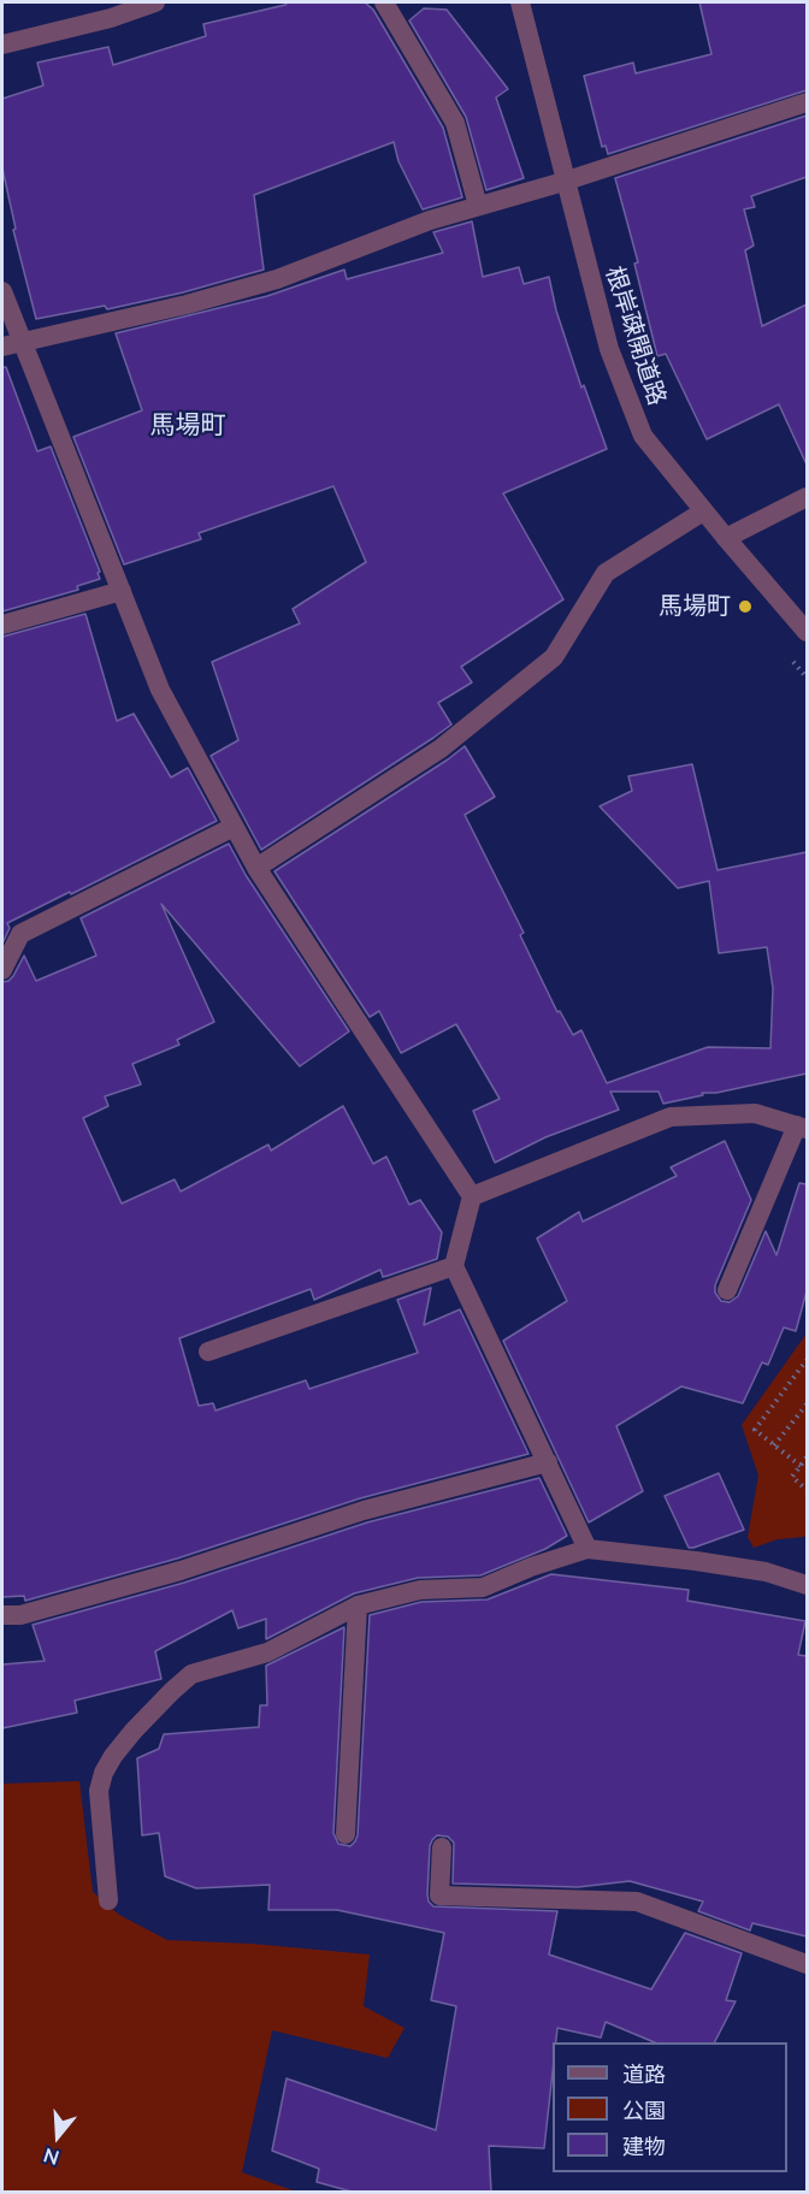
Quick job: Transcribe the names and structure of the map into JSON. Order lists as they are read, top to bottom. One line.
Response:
{"streets":{"street":["根岸疎開道路"]},"districts":["馬場町"],"places":["馬場町"],"legend":["道路","公園","建物"],"north":"bottom"}
